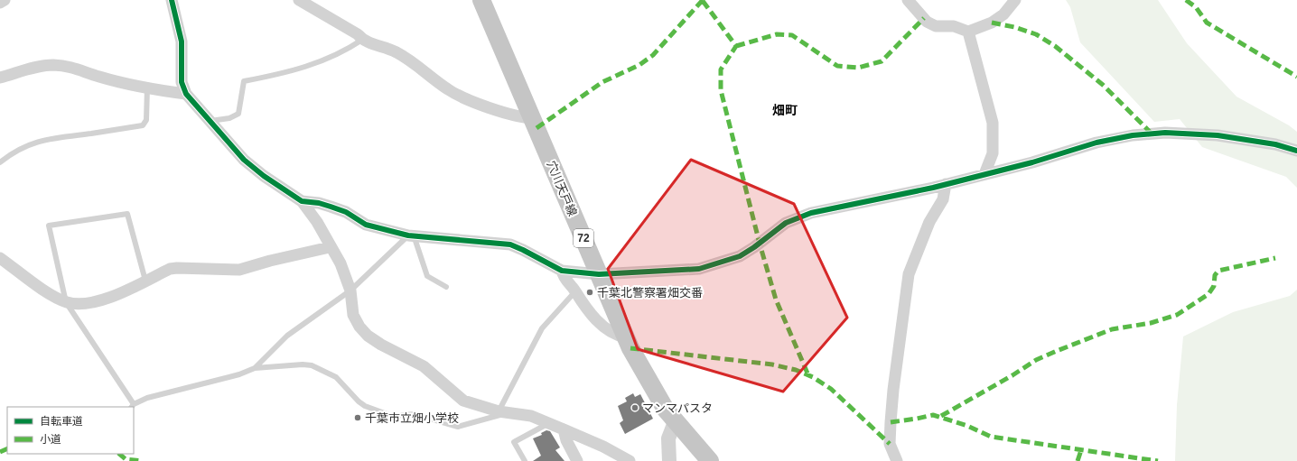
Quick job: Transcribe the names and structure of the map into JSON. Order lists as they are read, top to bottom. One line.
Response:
{"streets":{"main road":["穴川天戸線","72"]},"districts":["畑町"],"places":["千葉北警察署畑交番","マンマパスタ","千葉市立畑小学校"],"legend":["自転車道","小道"]}
